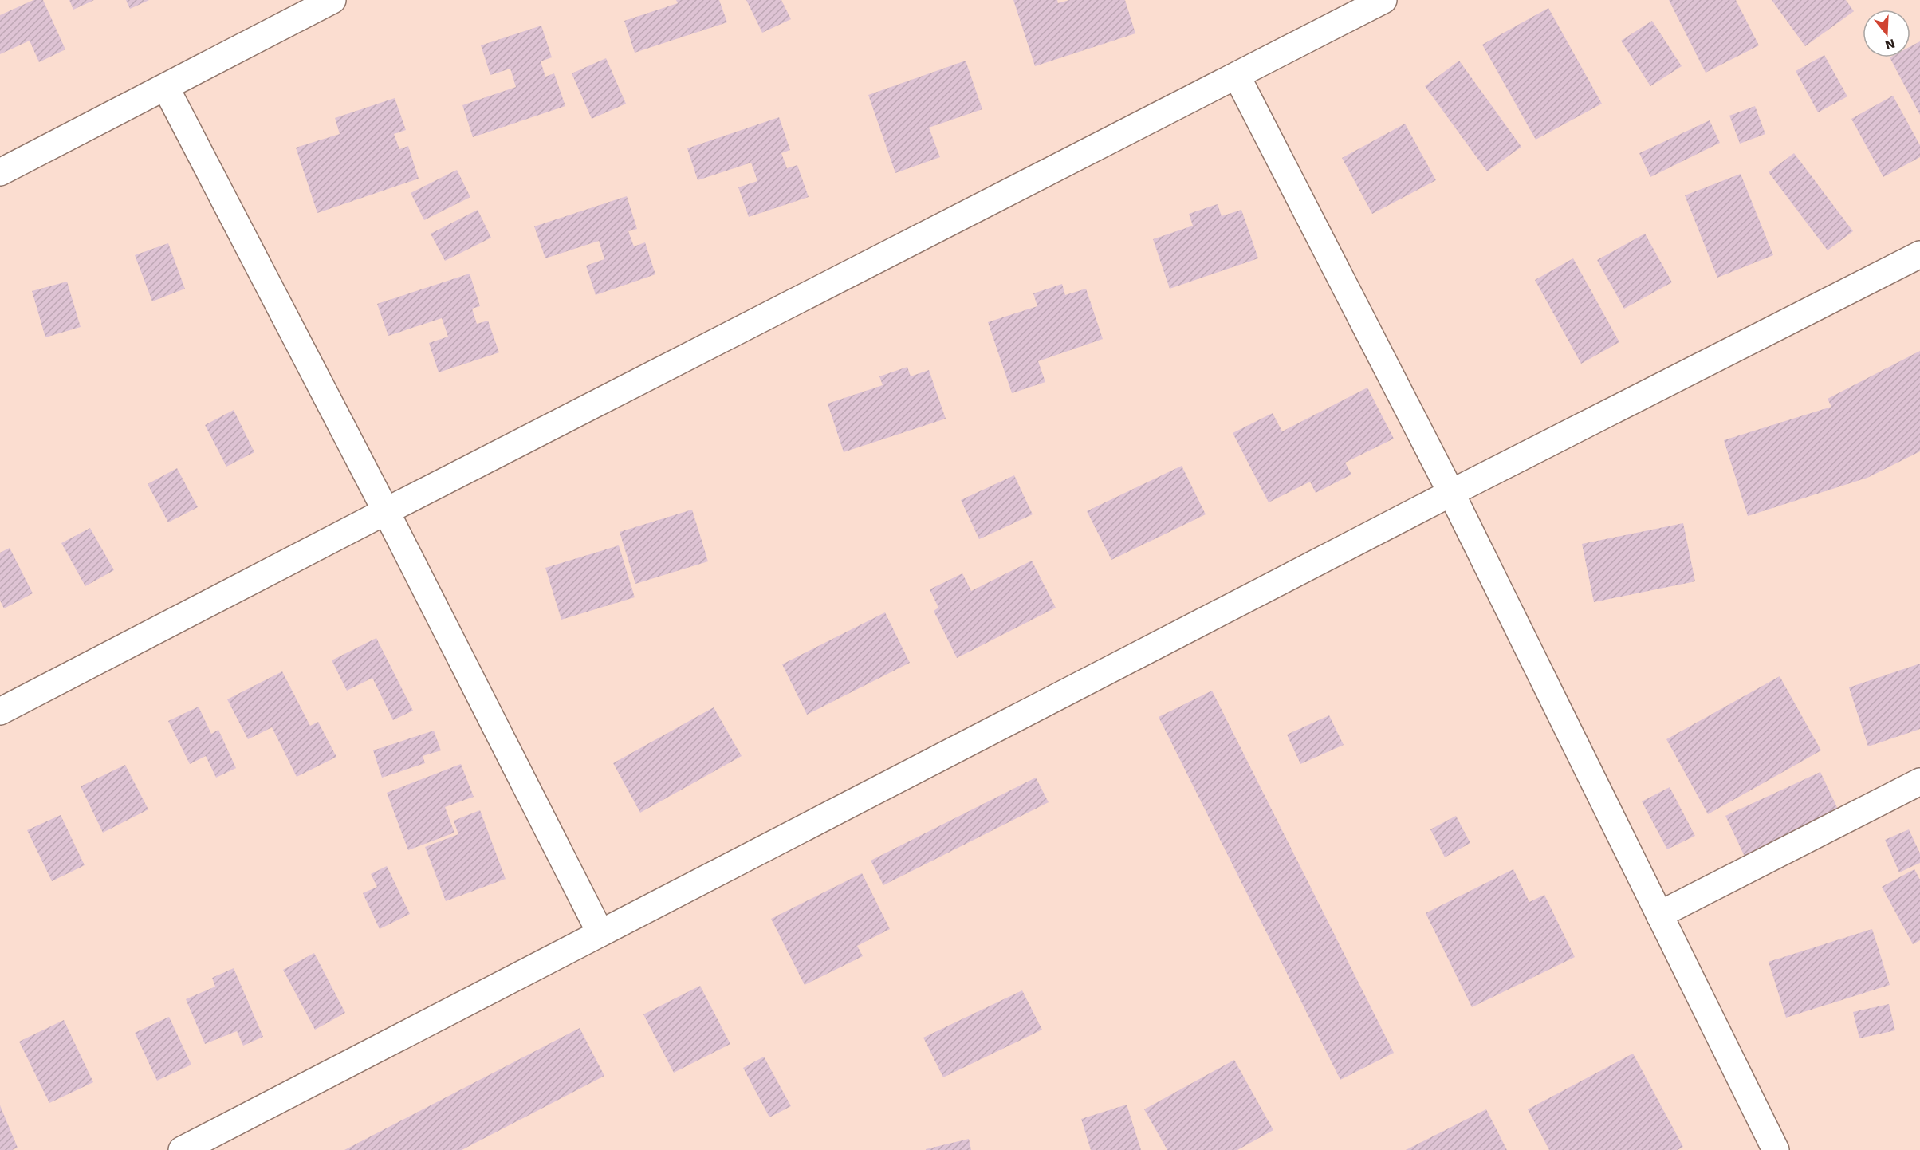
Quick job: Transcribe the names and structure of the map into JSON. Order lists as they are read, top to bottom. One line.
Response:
{"north":"bottom"}
